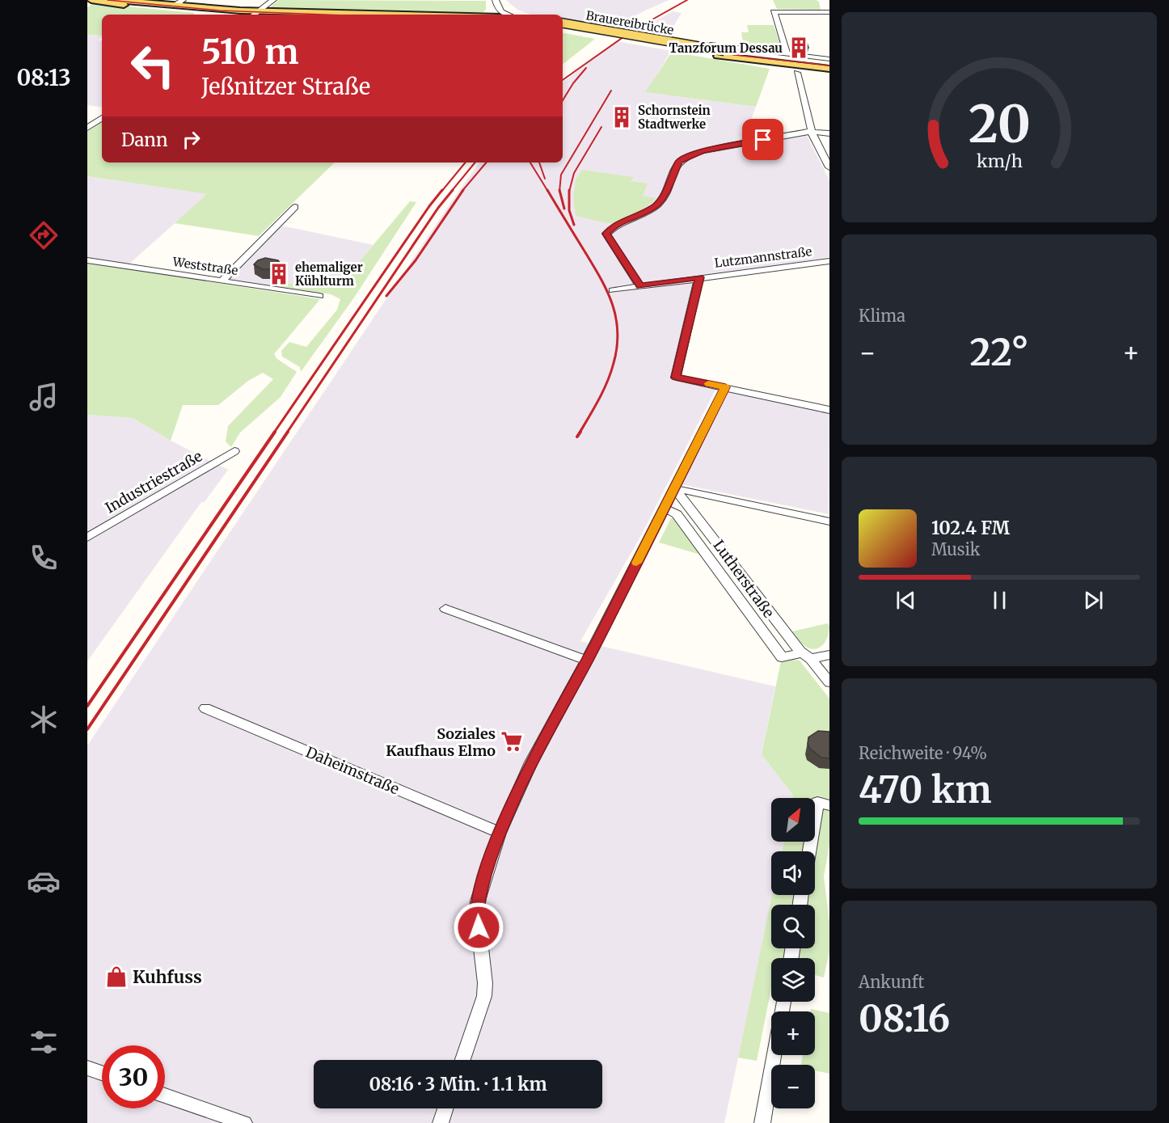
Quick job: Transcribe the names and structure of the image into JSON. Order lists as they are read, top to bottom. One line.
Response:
{"streets":{"main road":["Brauereibrücke"],"street":["Lutzmannstraße","Weststraße","Industriestraße","Lutherstraße","Daheimstraße"]},"places":{"building":["Tanzforum Dessau","Schornstein Stadtwerke","ehemaliger Kühlturm"],"supermarket":["Soziales Kaufhaus Elmo"],"shop":["Kuhfuss"]},"north":"top right","page":{"tabs":"08:13","turn":["510 m","Jeßnitzer Straße"],"then":"Dann","tile":["Klima",["Reichweite · 94%","470 km"],["Ankunft","08:16"]],"heat":["−","22°","+"],"song":["102.4 FM","Musik"],"map_buttons":["+","−"],"limit":"30","trip":"08:16 · 3 Min. · 1.1 km","gauge":["20","km/h"]}}
